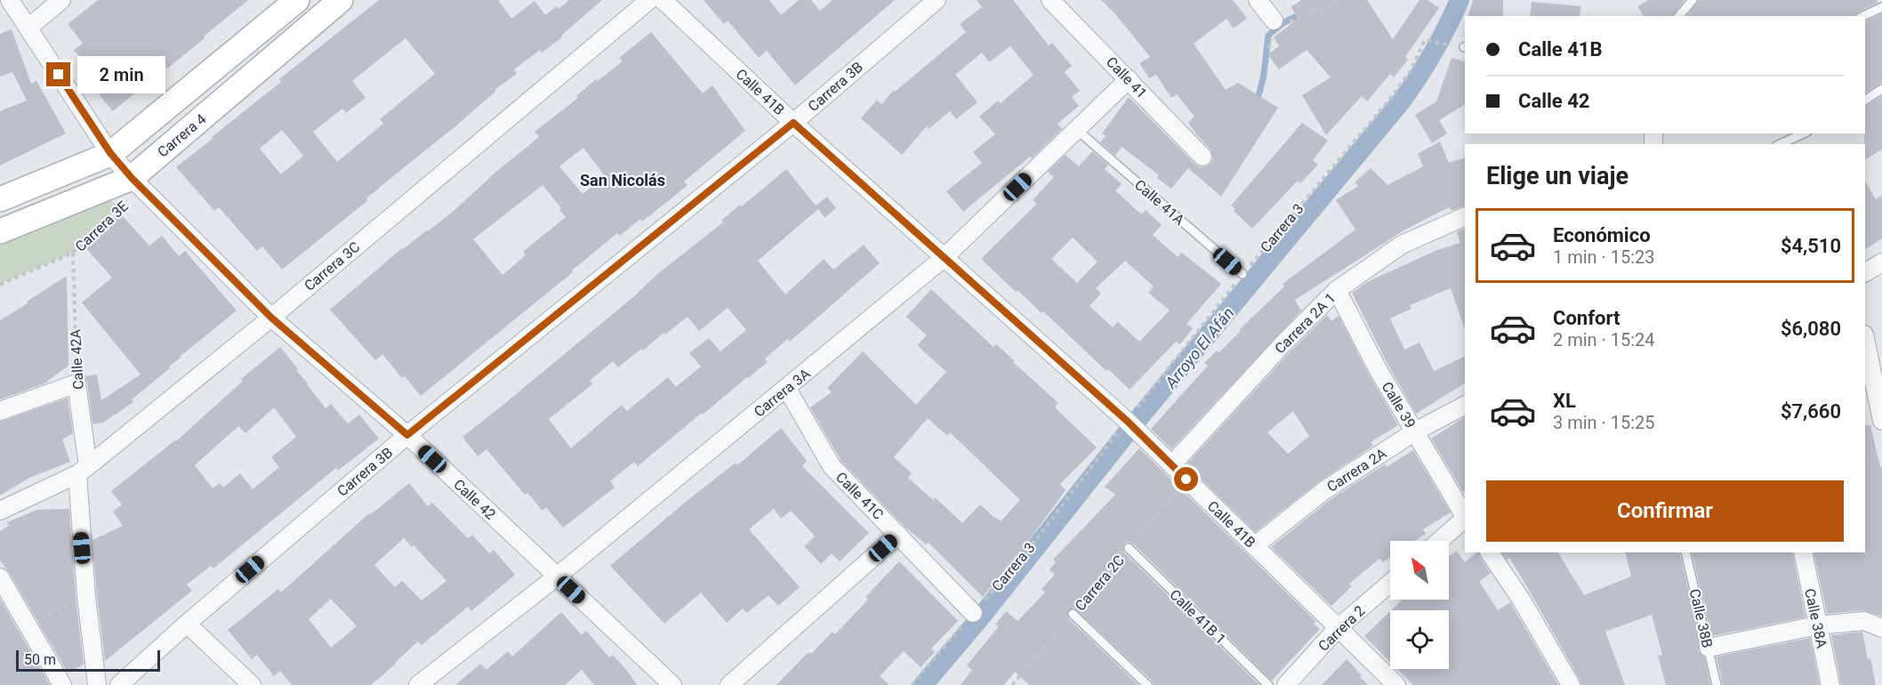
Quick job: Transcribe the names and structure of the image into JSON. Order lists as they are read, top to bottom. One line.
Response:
{"streets":{"street":["Calle 41","Carrera 3B","Calle 41B","Carrera 4","Carrera 3C","Carrera 2A 1","Calle 42A","Carrera 3A","Calle 39","Carrera 2A","Calle 41C","Calle 42","Calle 38A","Carrera 2"],"lane":["Calle 41A","Calle 41B 1","Calle 38B"],"path":["Carrera 3E","Carrera 3","Carrera 2C"]},"crossings":[["Calle 41","Carrera 3A"],["Carrera 3B","Calle 41B"],["Carrera 3B","Calle 42"],["Calle 41B","Carrera 3"],["Calle 41B","Carrera 2A 1"],["Calle 41B","Carrera 3A"],["Calle 41B","Carrera 2A"],["Calle 41B","Carrera 2C"],["Calle 41B","Carrera 2"],["Carrera 4","Carrera 3E"],["Carrera 4","Calle 42"],["Calle 41A","Carrera 3"],["Calle 41A","Carrera 3A"],["Carrera 3E","Calle 42A"],["Carrera 3E","Calle 42"],["Carrera 3","Calle 41C"],["Carrera 3C","Calle 42A"],["Carrera 3C","Calle 42"],["Carrera 2A 1","Calle 39"],["Carrera 3A","Calle 41C"],["Carrera 3A","Calle 42"],["Calle 39","Carrera 2A"],["Carrera 2C","Calle 41B 1"]],"districts":["San Nicolás"],"water":["Arroyo El Afán"],"scale_bar":"50 m","north":"top left","page":{"banner":["Calle 41B","Calle 42"],"bubble":"2 min","heading":"Elige un viaje","list":[{"name":"Económico","note":"1 min · 15:23","value":"$4,510"},{"name":"Confort","note":"2 min · 15:24","value":"$6,080"},{"name":"XL","note":"3 min · 15:25","value":"$7,660"}],"buttons":"Confirmar","scale":"50 m"}}
